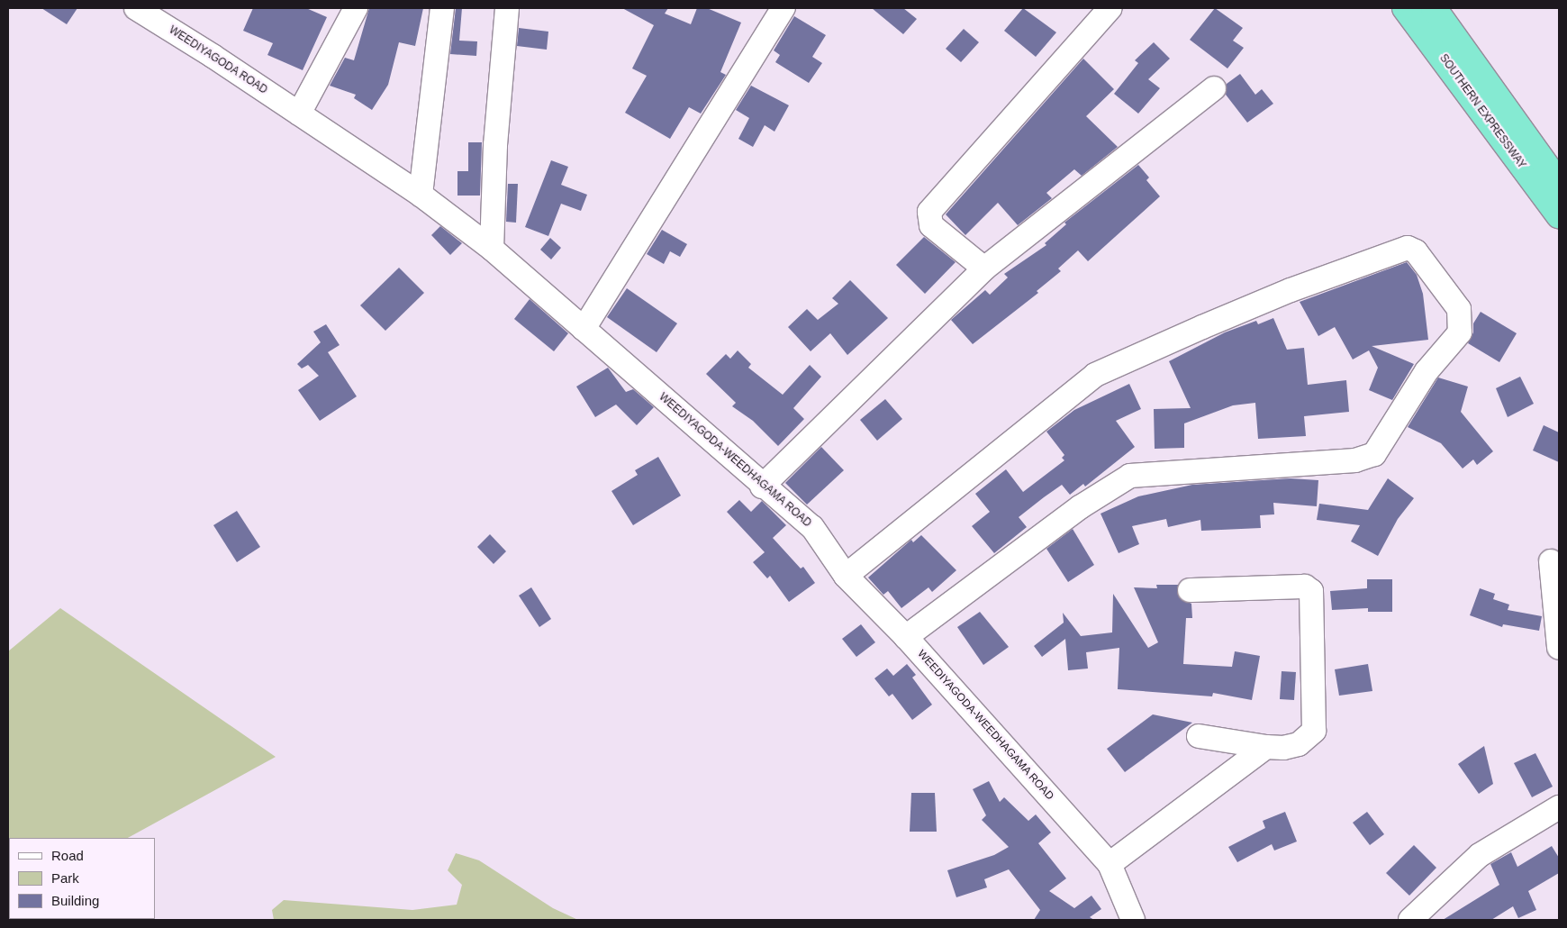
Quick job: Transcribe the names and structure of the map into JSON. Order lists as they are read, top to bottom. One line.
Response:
{"streets":{"highway":["SOUTHERN EXPRESSWAY"],"street":["WEEDIYAGODA ROAD","WEEDIYAGODA-WEEDHAGAMA ROAD"]},"crossings":[["WEEDIYAGODA ROAD","WEEDIYAGODA-WEEDHAGAMA ROAD"]],"legend":["Road","Park","Building"]}
